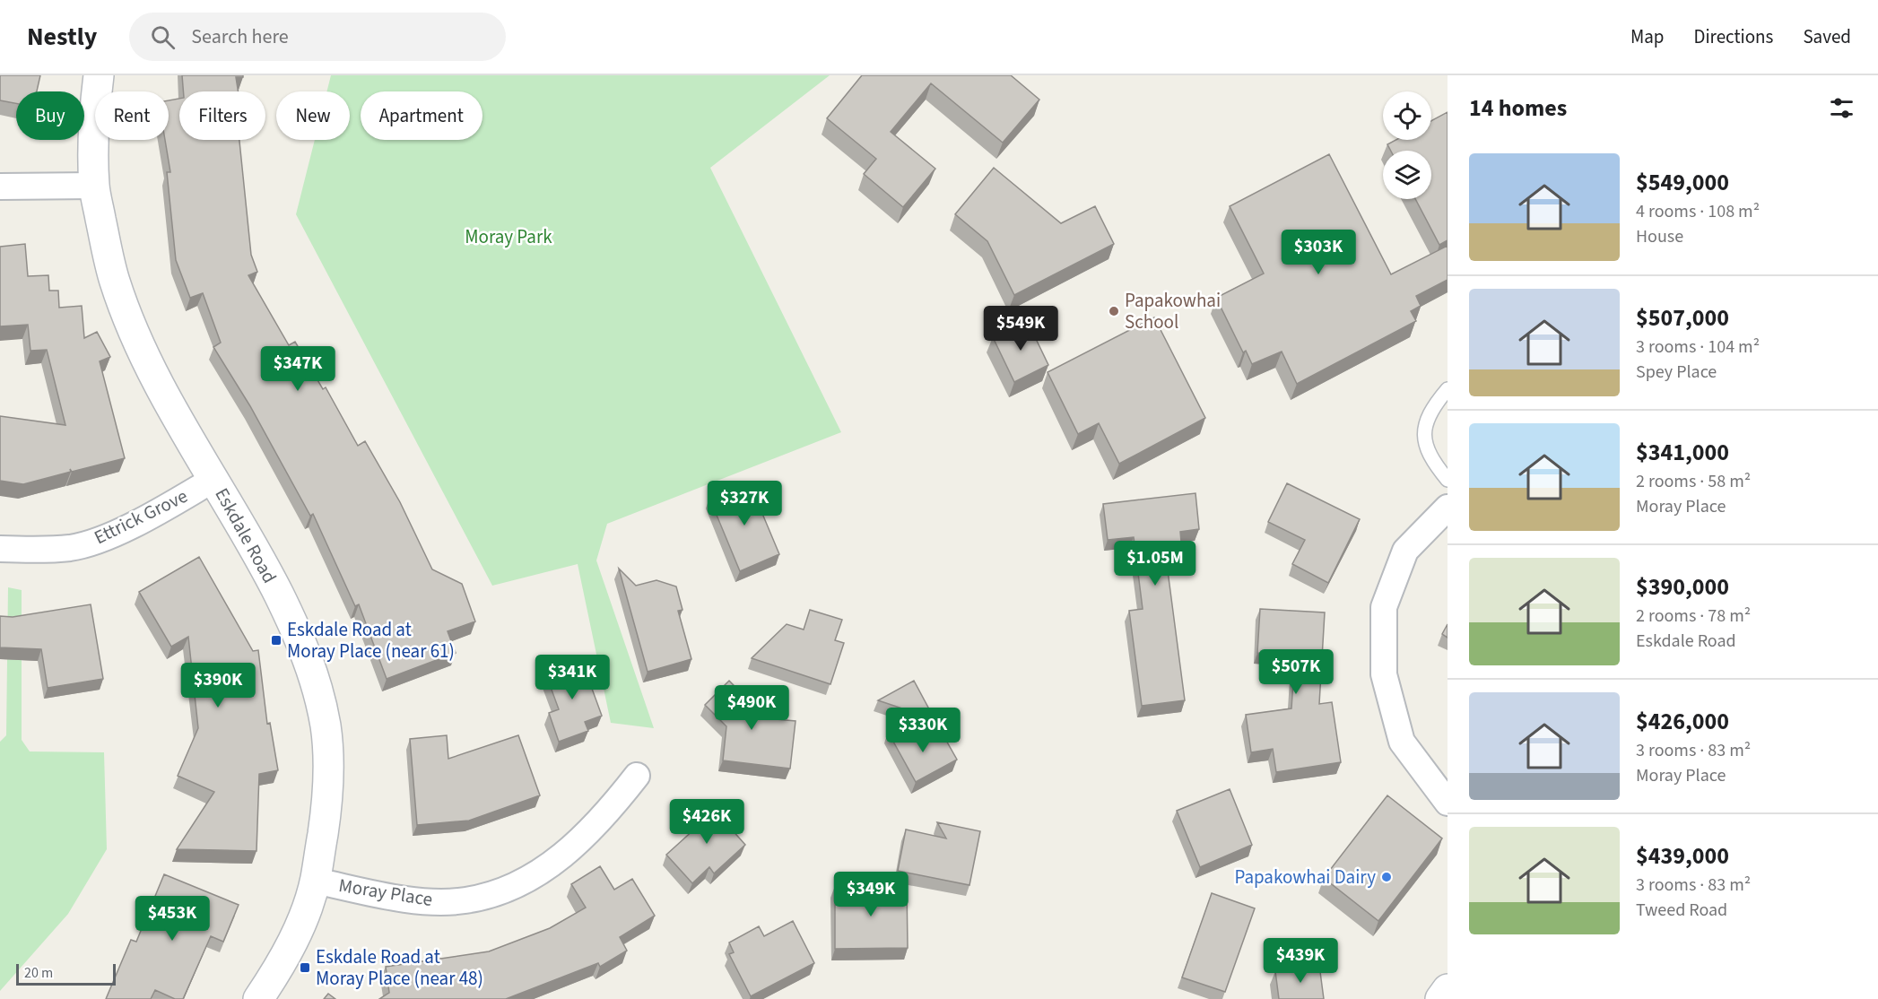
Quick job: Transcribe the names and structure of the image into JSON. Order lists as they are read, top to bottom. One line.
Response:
{"streets":{"street":["Ettrick Grove","Eskdale Road","Moray Place"]},"crossings":[["Ettrick Grove","Eskdale Road"],["Eskdale Road","Moray Place"]],"parks":["Moray Park"],"places":{"other":["Papakowhai School","Papakowhai Dairy"],"transit":["Eskdale Road at Moray Place (near 61)","Eskdale Road at Moray Place (near 48)"]},"scale_bar":"20 m","page":{"header":"Nestly","search":"Search here","nav":["Map","Directions","Saved"],"heading":"14 homes","chip":["Buy","Rent","Filters","New","Apartment"],"list":[{"name":"$549,000","note":"4 rooms · 108 m² · House"},{"name":"$507,000","note":"3 rooms · 104 m² · Spey Place"},{"name":"$341,000","note":"2 rooms · 58 m² · Moray Place"},{"name":"$390,000","note":"2 rooms · 78 m² · Eskdale Road"},{"name":"$426,000","note":"3 rooms · 83 m² · Moray Place"},{"name":"$439,000","note":"3 rooms · 83 m² · Tweed Road"}],"price":["$303K","$549K","$347K","$327K","$1.05M","$507K","$341K","$390K","$490K","$330K","$426K","$349K","$453K","$439K"],"scale":"20 m"}}
